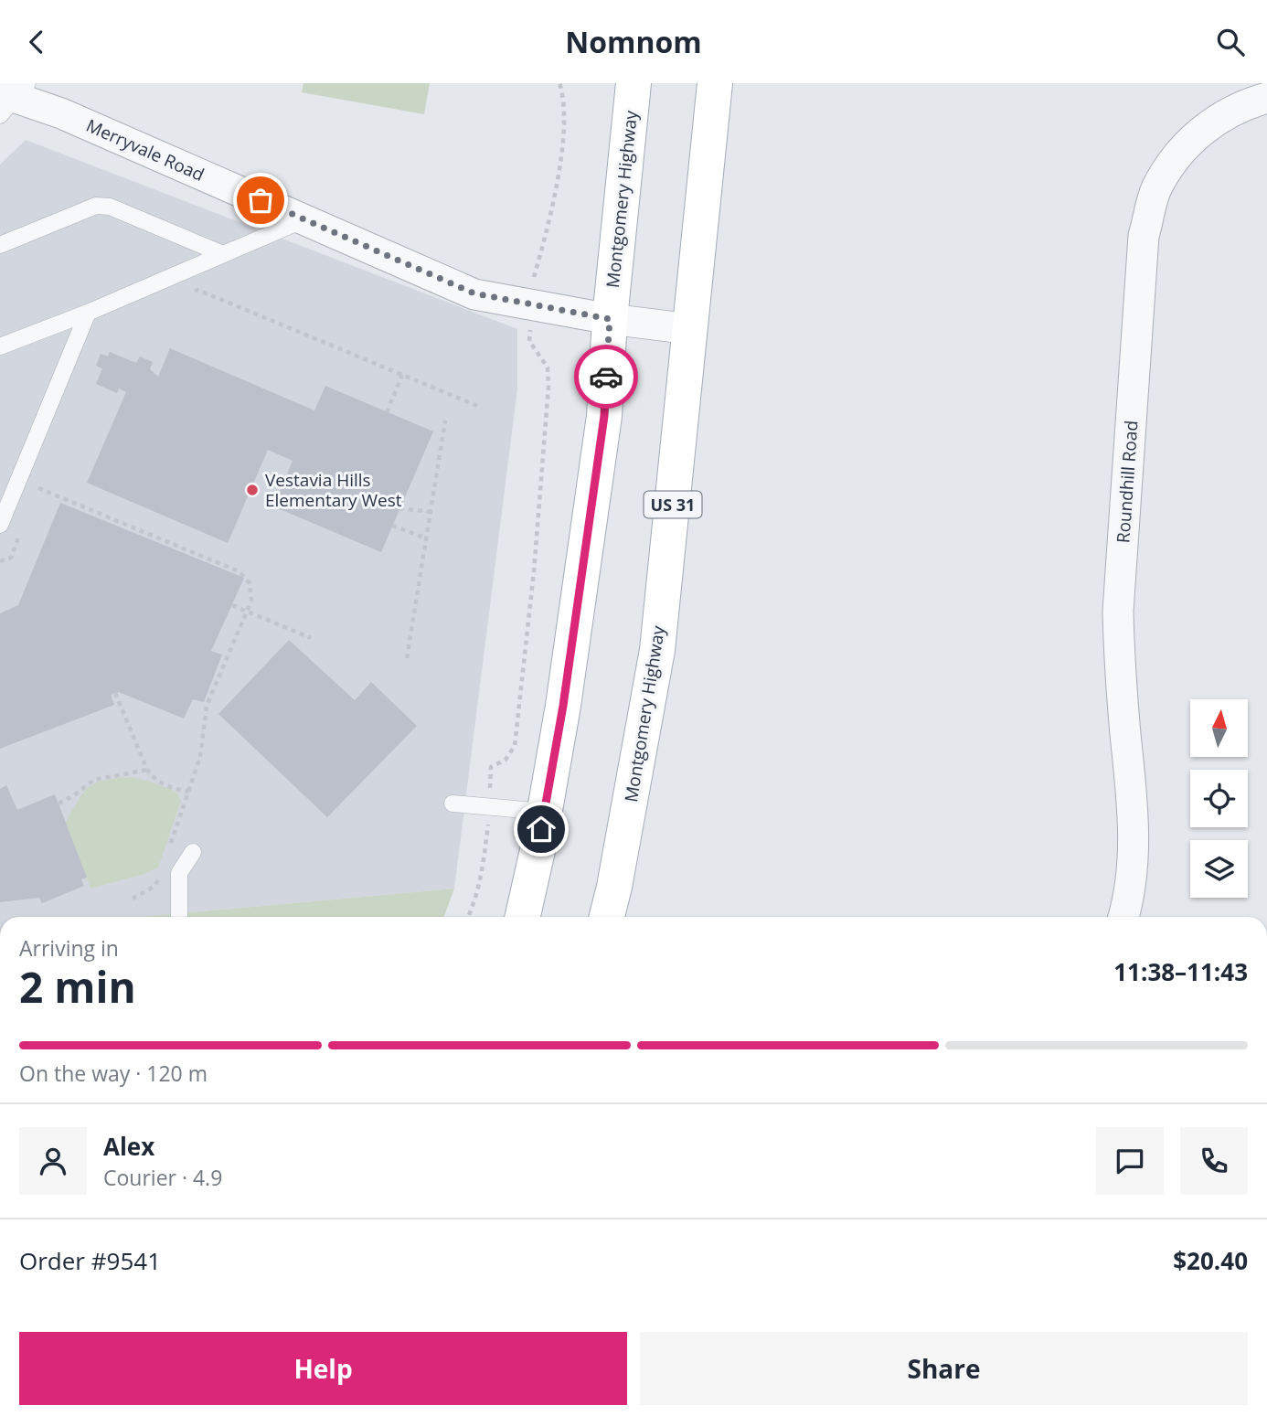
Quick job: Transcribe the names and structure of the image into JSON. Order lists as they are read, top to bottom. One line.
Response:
{"streets":{"main road":["Montgomery Highway","US 31"],"street":["Merryvale Road","Roundhill Road"]},"crossings":[["Merryvale Road","Montgomery Highway"]],"places":["Vestavia Hills Elementary West"],"north":"top","page":{"header":"Nomnom","heading":["2 min","Arriving in","11:38–11:43"],"panel":["Alex","Courier · 4.9","Order #9541","$20.40"],"bar":"On the way · 120 m","buttons":["Help","Share"]}}
